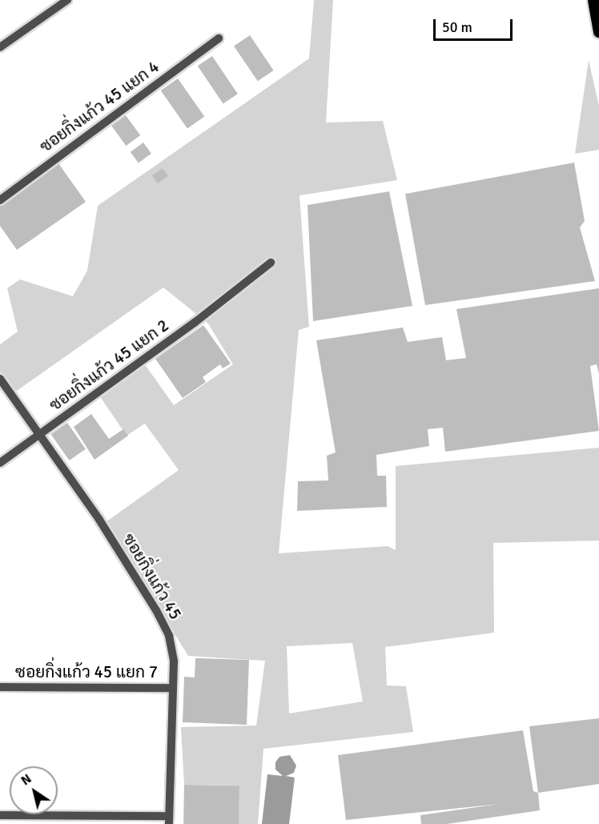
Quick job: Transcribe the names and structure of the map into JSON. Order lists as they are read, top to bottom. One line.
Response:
{"streets":{"street":["ซอยกิ่งแก้ว 45 แยก 4","ซอยกิ่งแก้ว 45 แยก 2","ซอยกิ่งแก้ว 45","ซอยกิ่งแก้ว 45 แยก 7"]},"crossings":[["ซอยกิ่งแก้ว 45 แยก 2","ซอยกิ่งแก้ว 45"],["ซอยกิ่งแก้ว 45","ซอยกิ่งแก้ว 45 แยก 7"]],"scale_bar":"50 m","north":"top left"}
